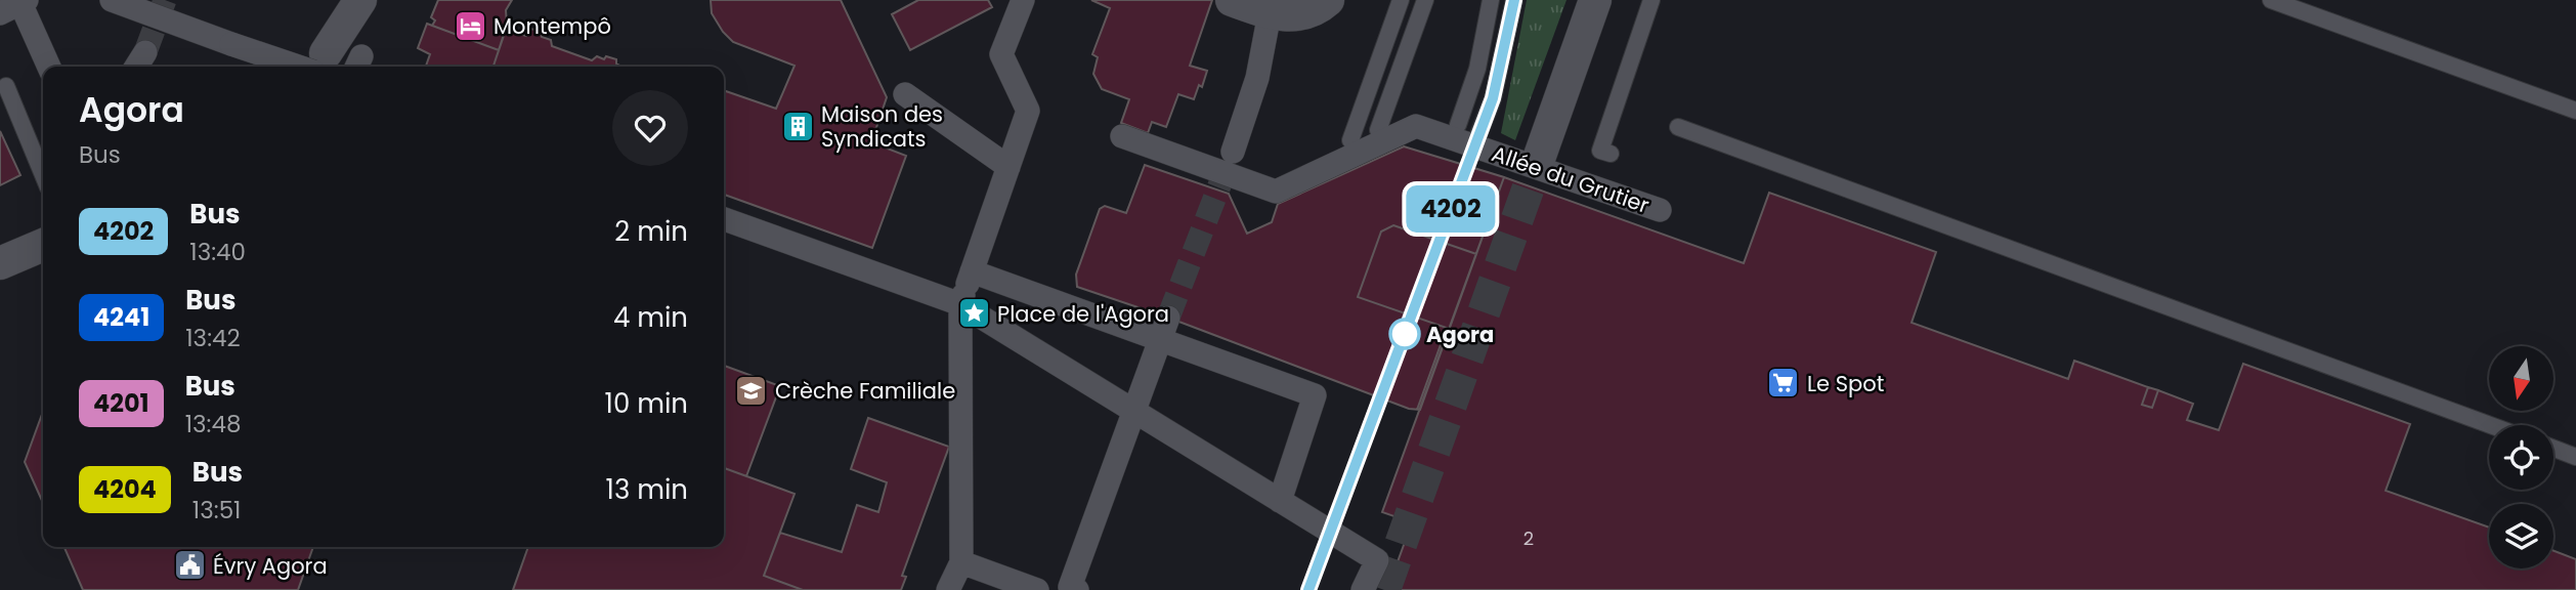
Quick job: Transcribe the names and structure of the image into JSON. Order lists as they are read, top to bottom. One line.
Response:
{"streets":{"street":["Allée du Grutier"]},"places":{"hotel":["Montempô"],"building":["Maison des Syndicats"],"place":["Place de l'Agora"],"other":["Agora"],"supermarket":["Le Spot"],"school or university":["Crèche Familiale"],"public building":["Évry Agora"]},"lines":["bus line 4202"],"house_numbers":["2"],"north":"bottom","page":{"on_map":"4202","heading":["Agora","Bus"],"list":[{"mark":"4202","name":"Bus","note":"13:40","value":"2 min"},{"mark":"4241","name":"Bus","note":"13:42","value":"4 min"},{"mark":"4201","name":"Bus","note":"13:48","value":"10 min"},{"mark":"4204","name":"Bus","note":"13:51","value":"13 min"}]}}
